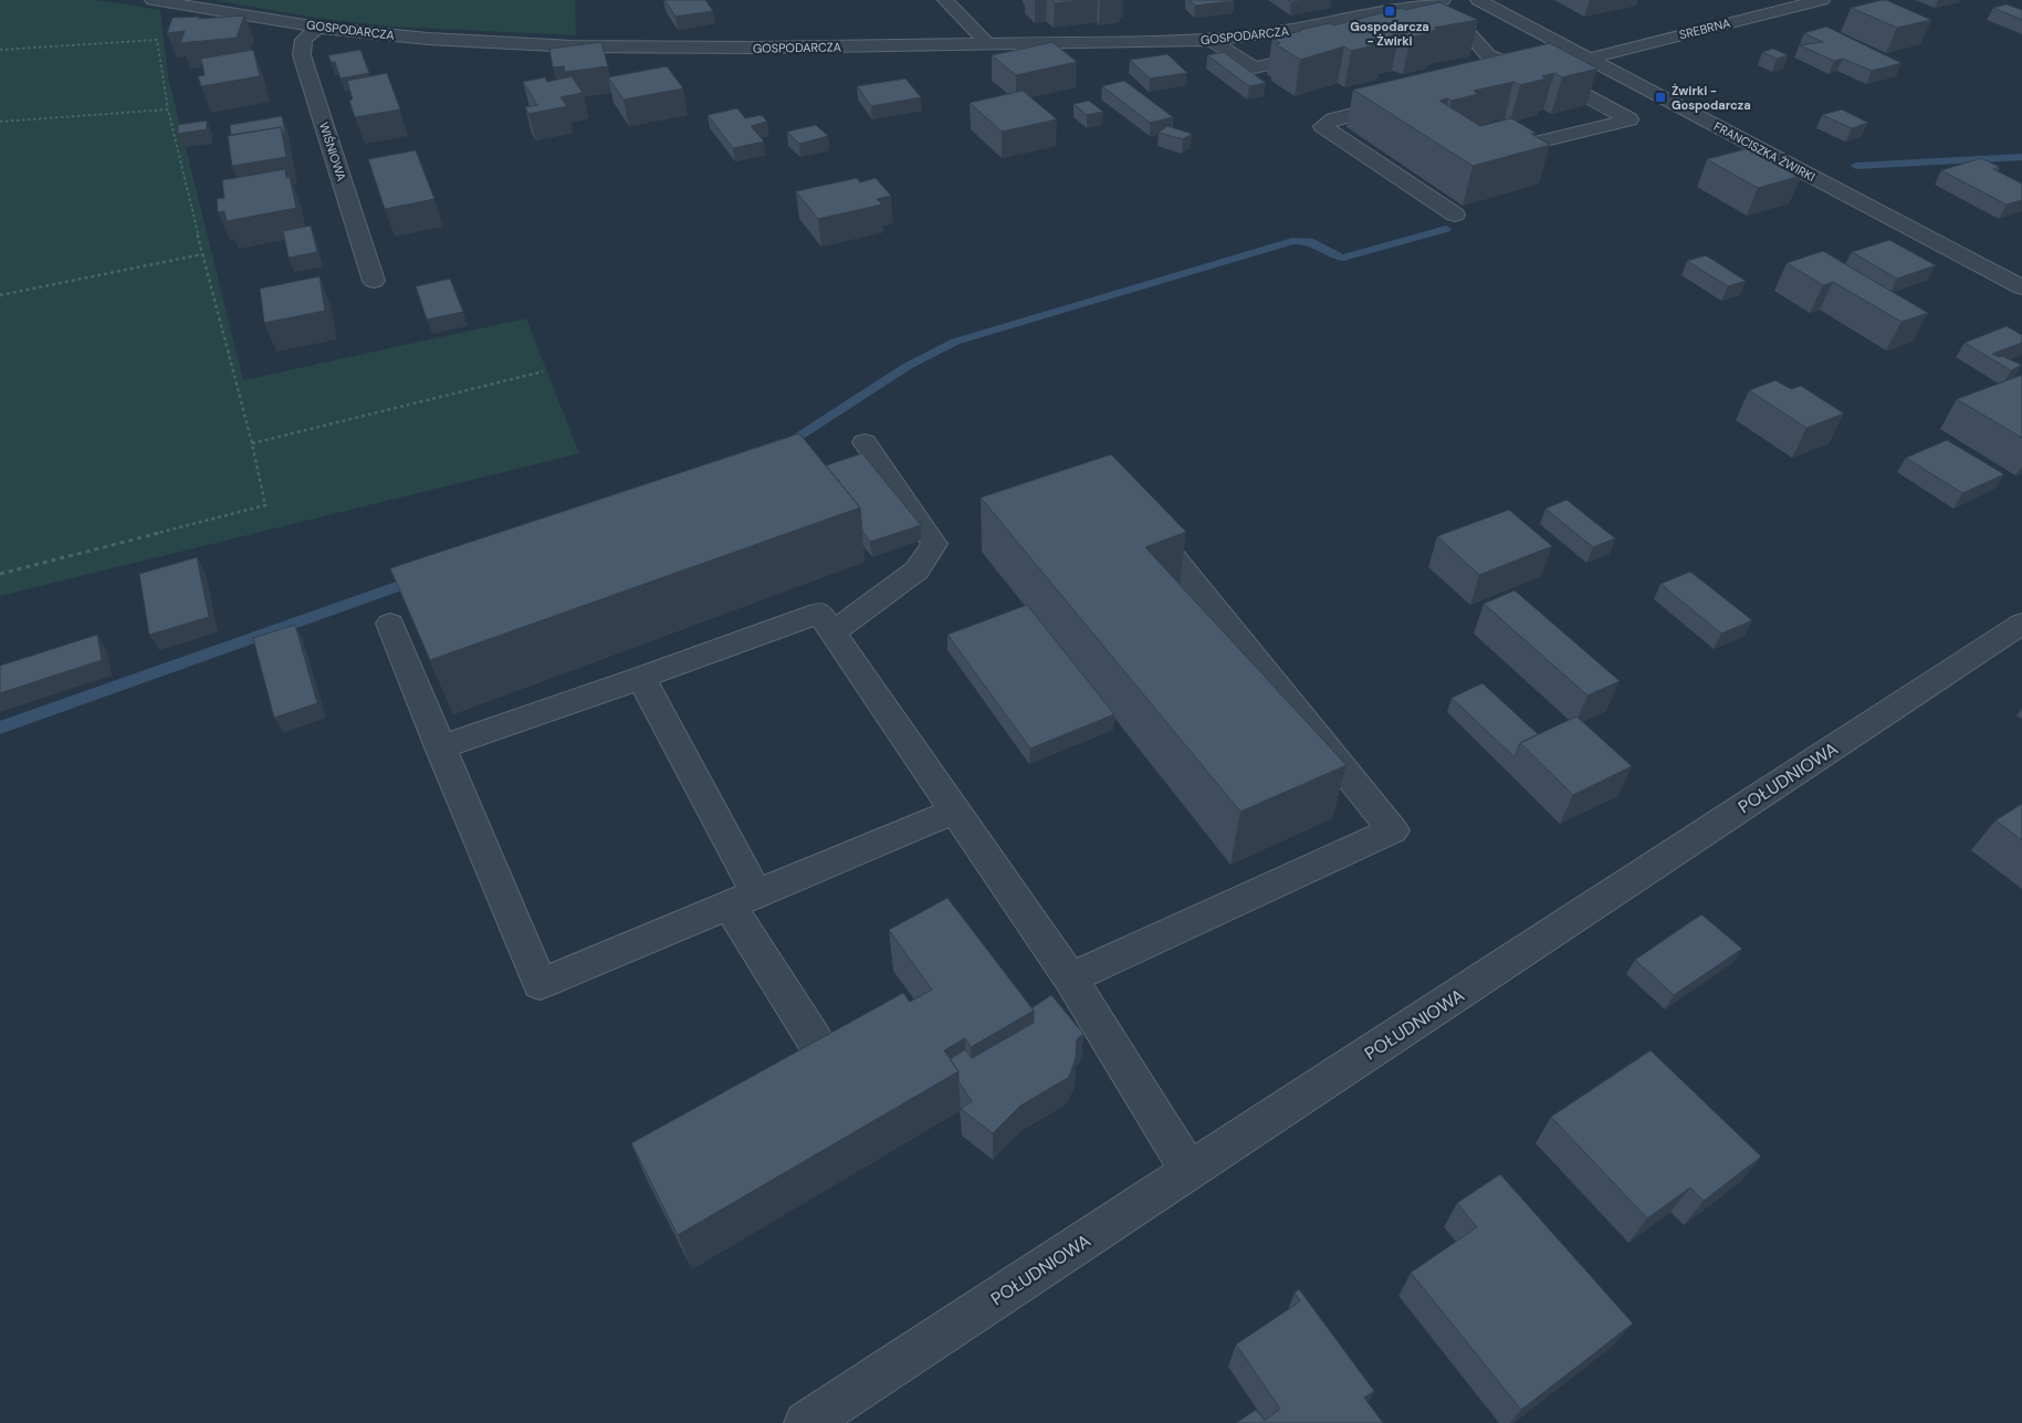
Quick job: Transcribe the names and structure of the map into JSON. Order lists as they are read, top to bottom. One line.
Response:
{"streets":{"street":["SREBRNA","GOSPODARCZA","WIŚNIOWA","FRANCISZKA ŻWIRKI","POŁUDNIOWA"]},"crossings":[["SREBRNA","FRANCISZKA ŻWIRKI"],["GOSPODARCZA","WIŚNIOWA"]],"places":{"transit":["Gospodarcza - Żwirki","Żwirki - Gospodarcza"]}}
